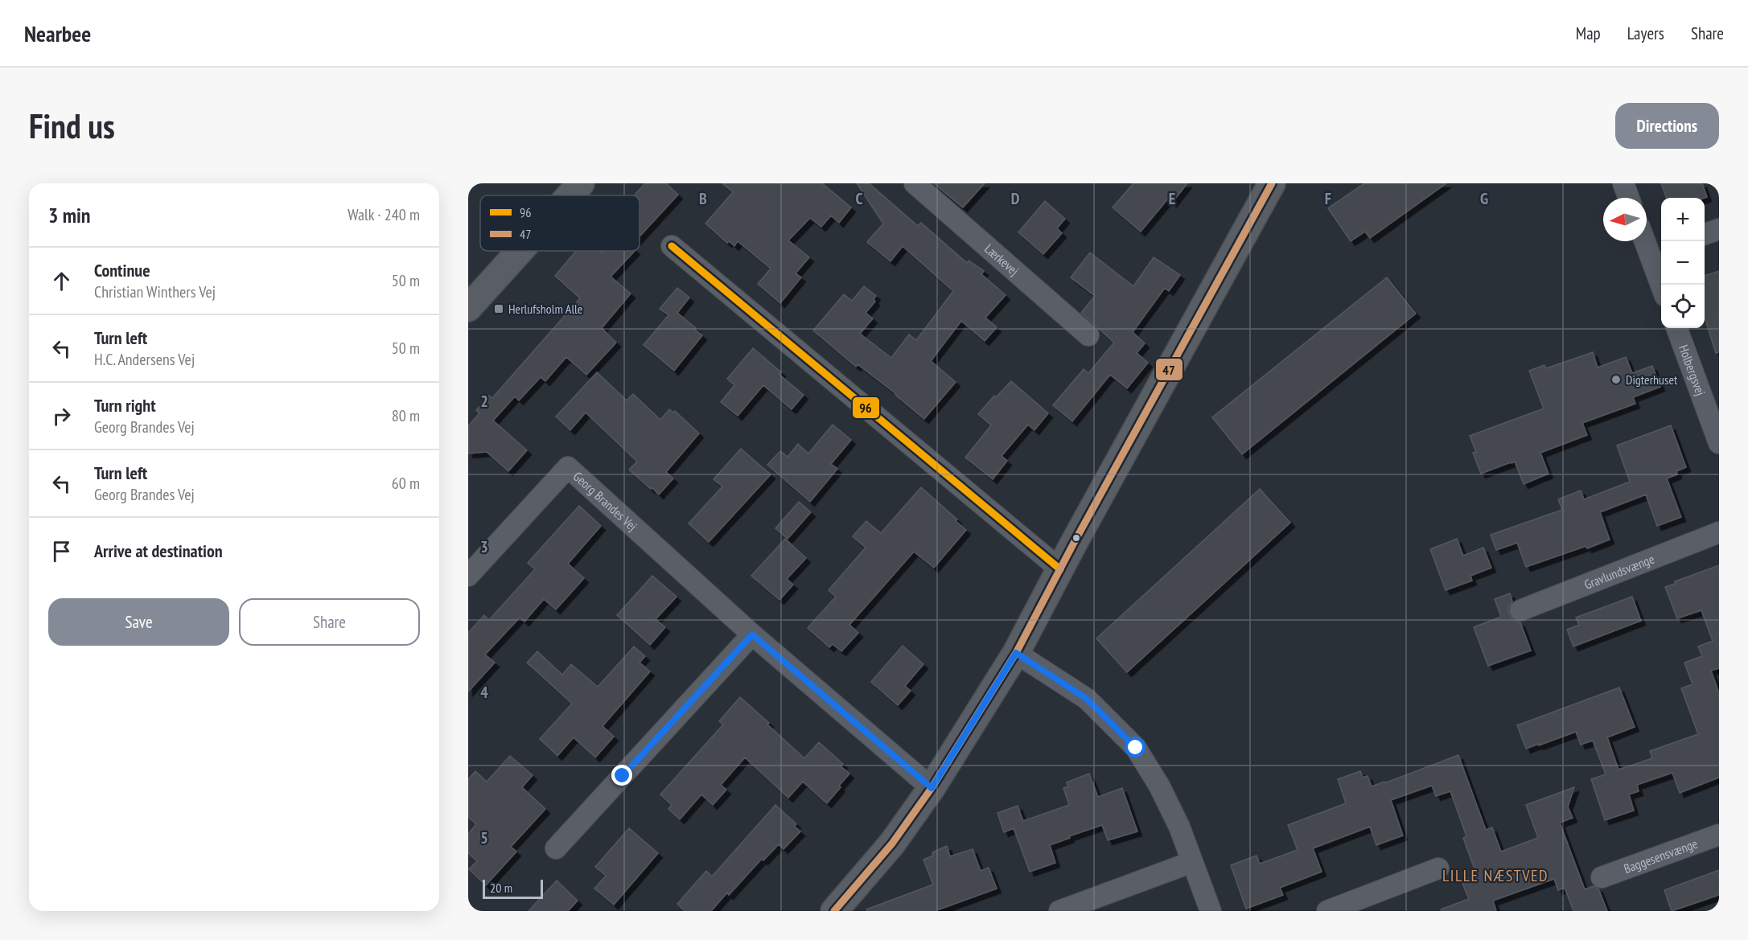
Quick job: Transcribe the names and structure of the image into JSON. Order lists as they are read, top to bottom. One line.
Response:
{"streets":{"street":["Lærkevej","Holbergsvej","Georg Brandes Vej","Gravlundsvænge","Baggesensvænge"]},"districts":["LILLE NÆSTVED"],"places":{"transit":["Herlufsholm Alle"],"other":["Digterhuset"]},"lines":["transit line 47","transit line 96"],"legend":["96","47"],"scale_bar":"20 m","north":"left","page":{"header":"Nearbee","nav":["Map","Layers","Share"],"buttons":["Directions",["Save","Share"]],"title":"Find us","heading":["3 min","Walk · 240 m"],"map_buttons":["+","−"],"list":[["Continue","Christian Winthers Vej","50 m"],["Turn left","H.C. Andersens Vej","50 m"],["Turn right","Georg Brandes Vej","80 m"],["Turn left","Georg Brandes Vej","60 m"],"Arrive at destination"],"scale":"20 m"},"grid":{"columns":["B","C","D","E","F","G"],"rows":["2","3","4","5"]}}
